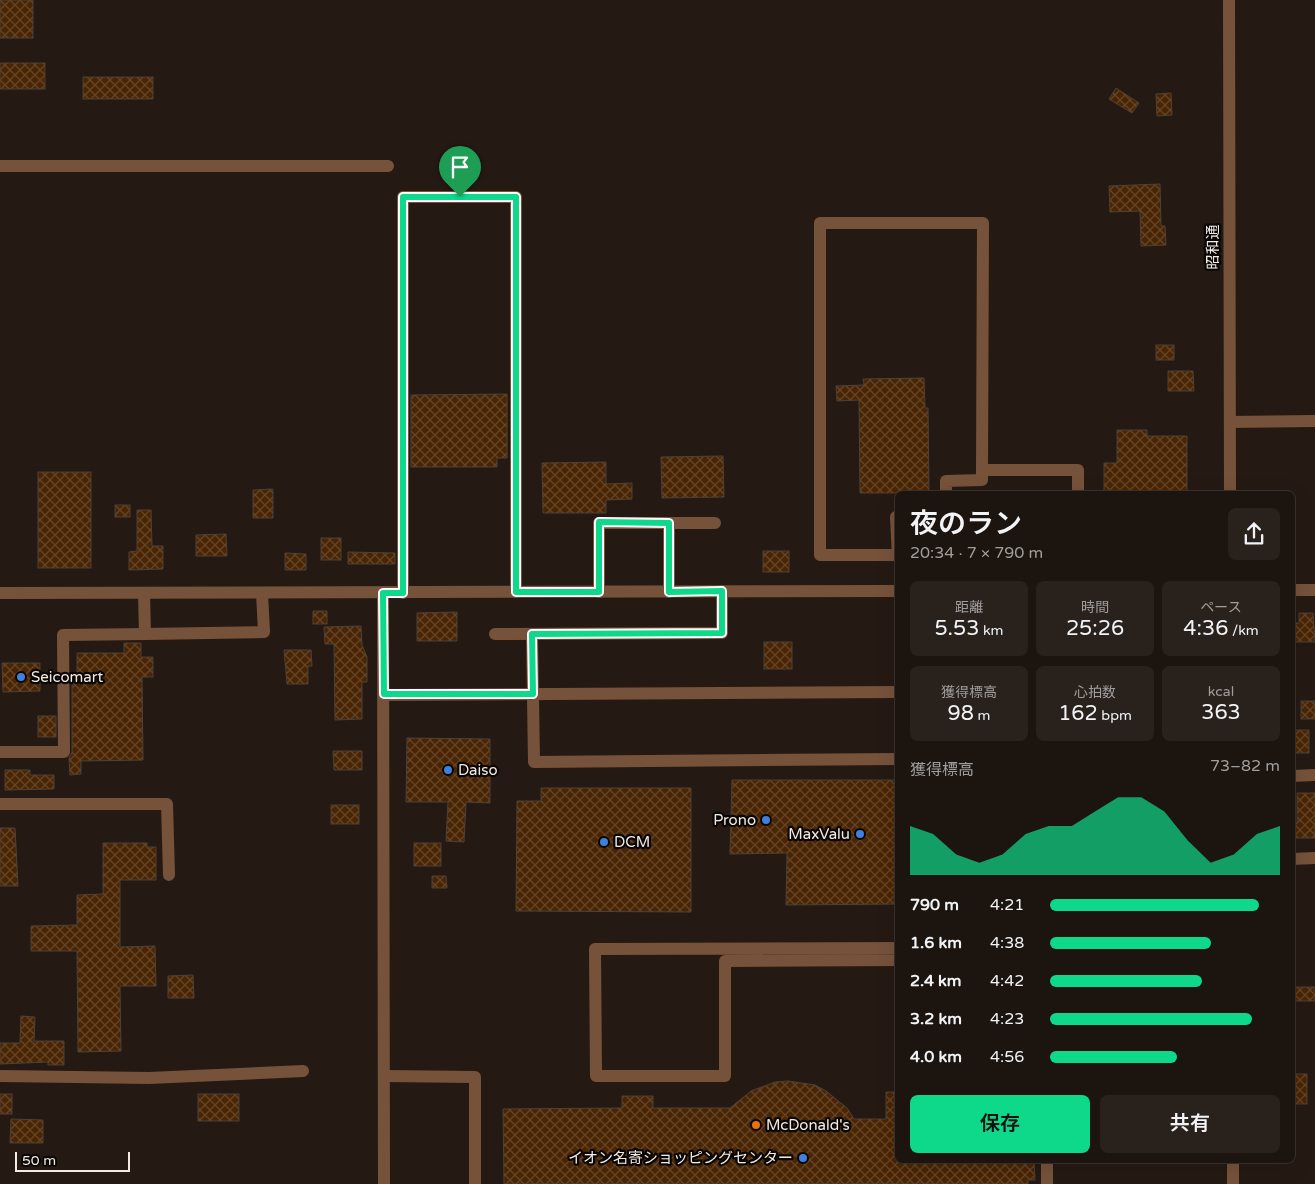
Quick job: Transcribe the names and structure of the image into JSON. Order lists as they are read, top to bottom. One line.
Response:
{"streets":{"street":["昭和通"]},"places":["Seicomart","Daiso","Prono","MaxValu","DCM","McDonald's","イオン名寄ショッピングセンター"],"scale_bar":"50 m","page":{"heading":["夜のラン","20:34 · 7 × 790 m"],"stats":[["距離","5.53 km"],["時間","25:26"],["ペース","4:36 /km"],["獲得標高","98 m"],["心拍数","162 bpm"],["kcal","363"]],"chart":["獲得標高","73–82 m"],"list":[{"name":"790 m","note":"4:21"},{"name":"1.6 km","note":"4:38"},{"name":"2.4 km","note":"4:42"},{"name":"3.2 km","note":"4:23"},{"name":"4.0 km","note":"4:56"}],"buttons":["保存","共有"],"scale":"50 m"}}
